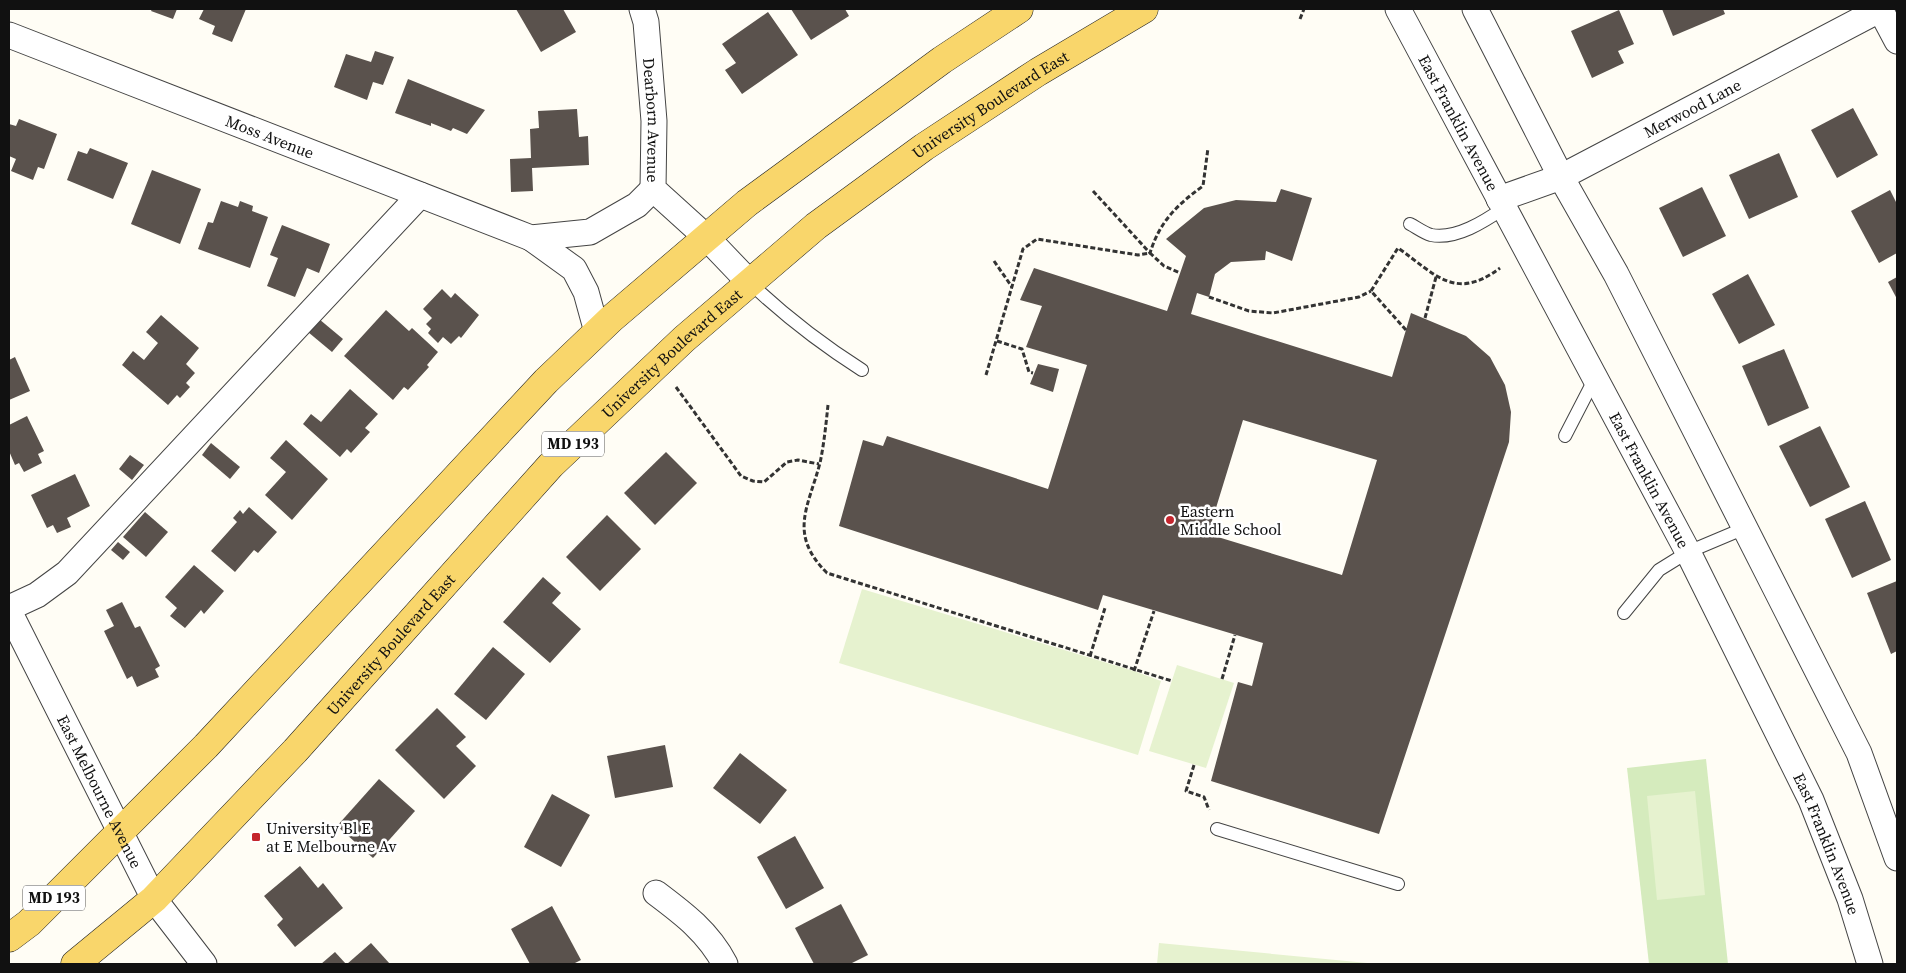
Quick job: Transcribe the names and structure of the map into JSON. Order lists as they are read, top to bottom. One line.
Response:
{"streets":{"main road":["University Boulevard East","MD 193"],"street":["Merwood Lane","Dearborn Avenue","East Franklin Avenue","Moss Avenue","East Melbourne Avenue"]},"crossings":[["University Boulevard East","Dearborn Avenue"],["University Boulevard East","East Melbourne Avenue"],["Merwood Lane","East Franklin Avenue"],["Dearborn Avenue","Moss Avenue"],["Dearborn Avenue","MD 193"],["Moss Avenue","MD 193"],["MD 193","East Melbourne Avenue"]],"places":{"other":["Eastern Middle School"],"transit":["University Bl E at E Melbourne Av"]}}
